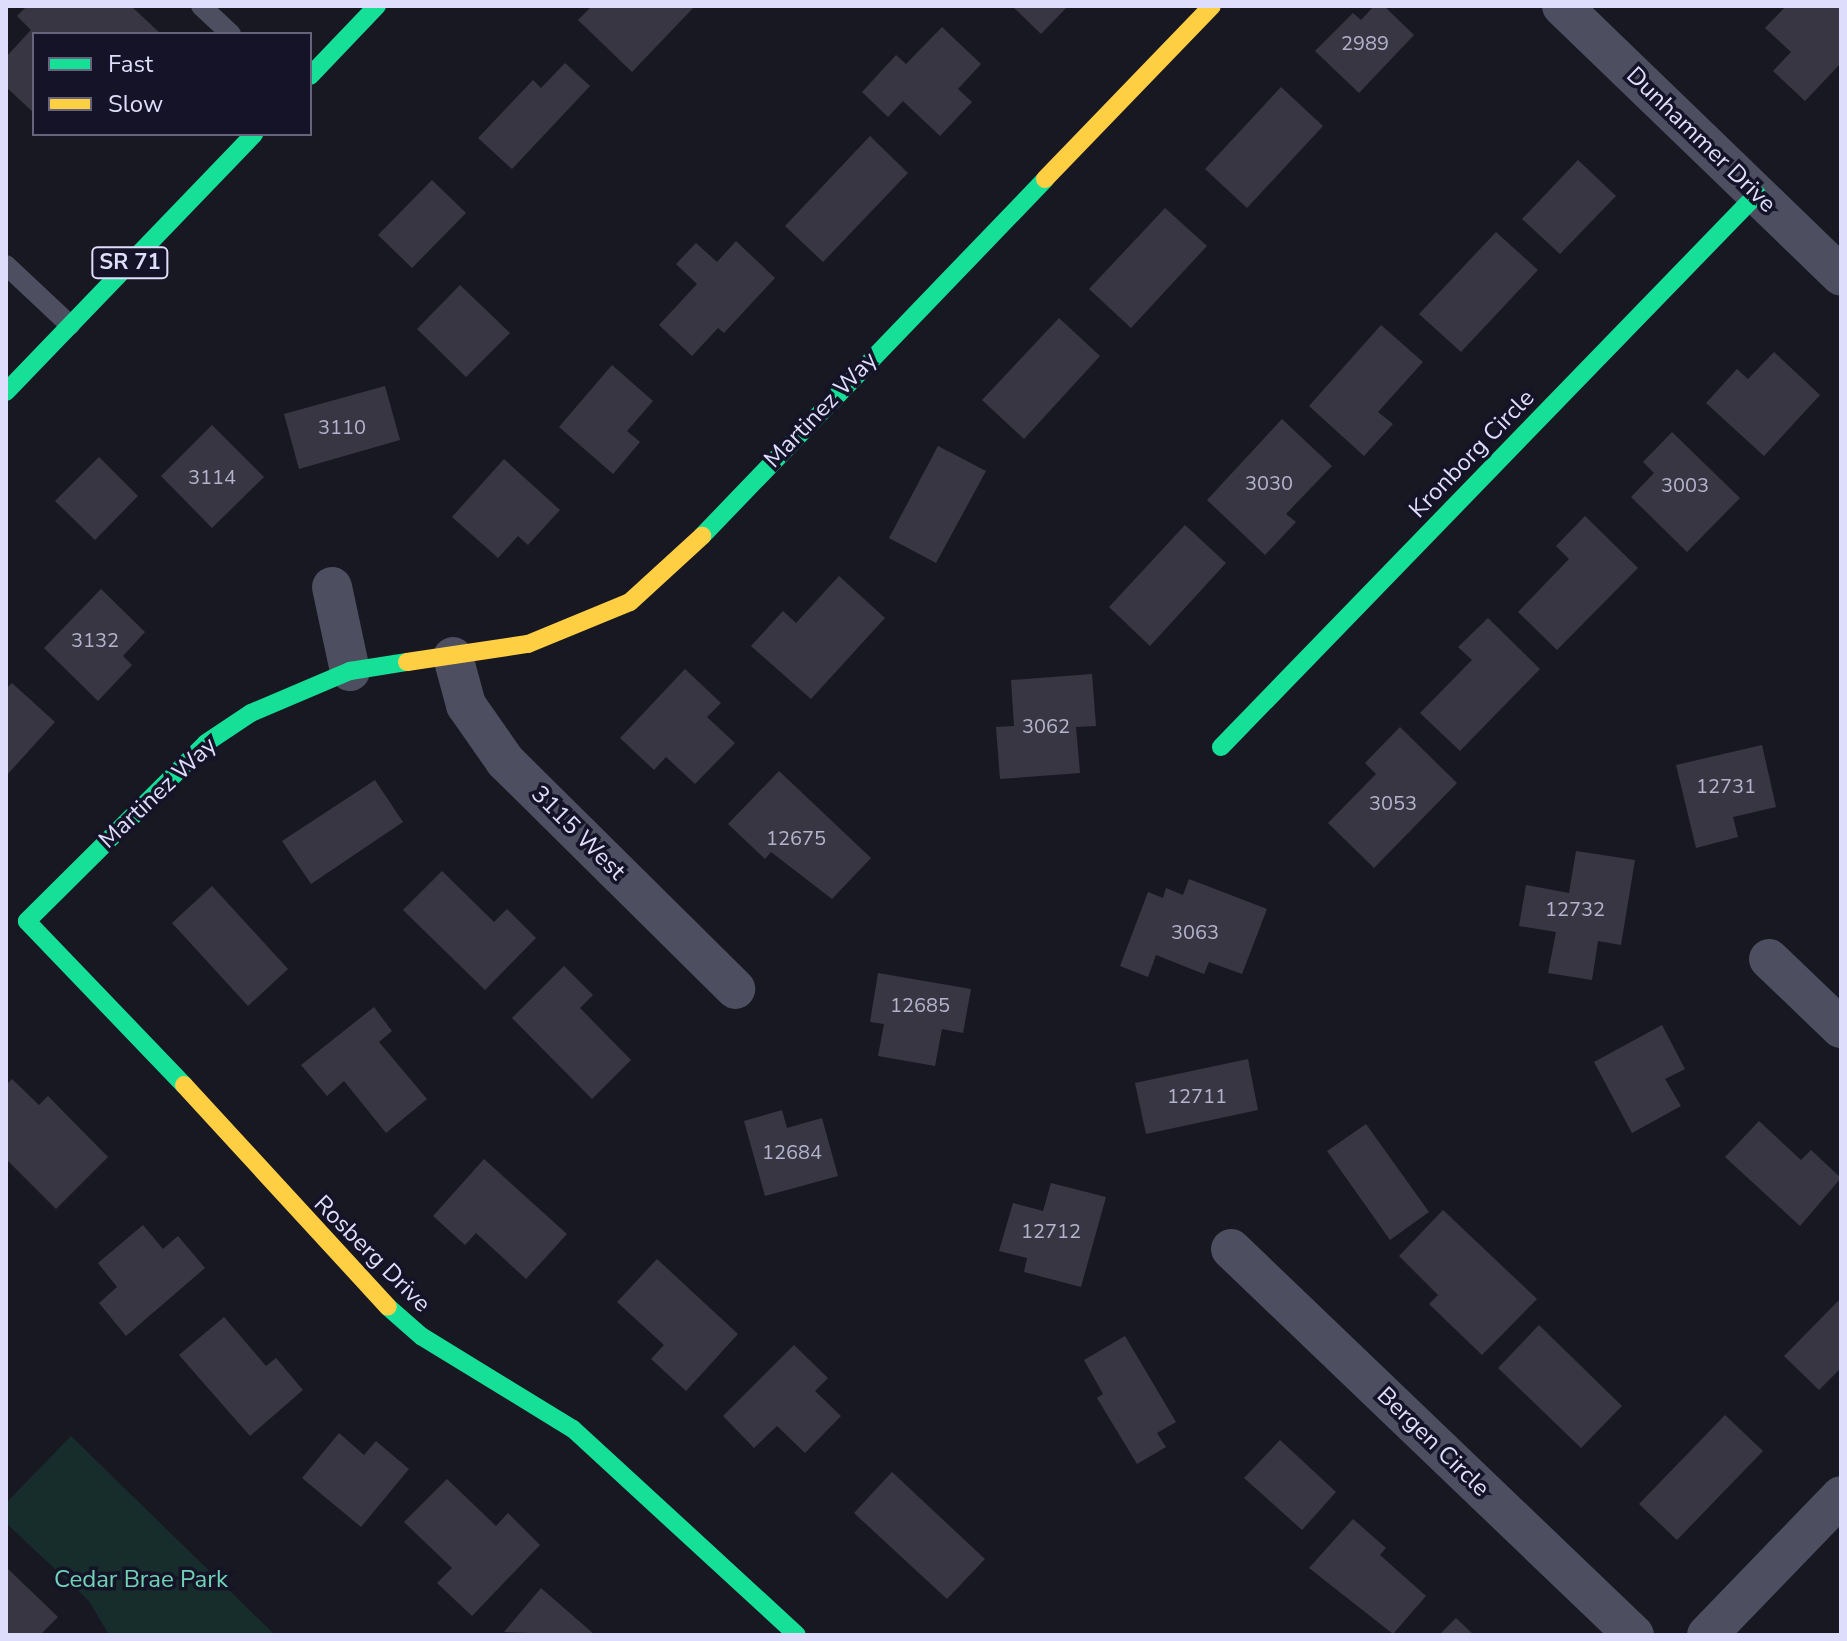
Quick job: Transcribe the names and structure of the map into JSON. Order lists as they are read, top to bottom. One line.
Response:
{"streets":{"street":["Dunhammer Drive","SR 71","Martinez Way","Kronborg Circle","3115 West","Rosberg Drive","Bergen Circle"]},"crossings":[["Dunhammer Drive","Kronborg Circle"],["Martinez Way","3115 West"],["Martinez Way","Rosberg Drive"]],"parks":["Cedar Brae Park"],"house_numbers":["2989","3110","3114","3030","3003","3132","3062","12731","3053","12675","12732","3063","12685","12711","12684","12712"],"legend":["Fast","Slow"]}
